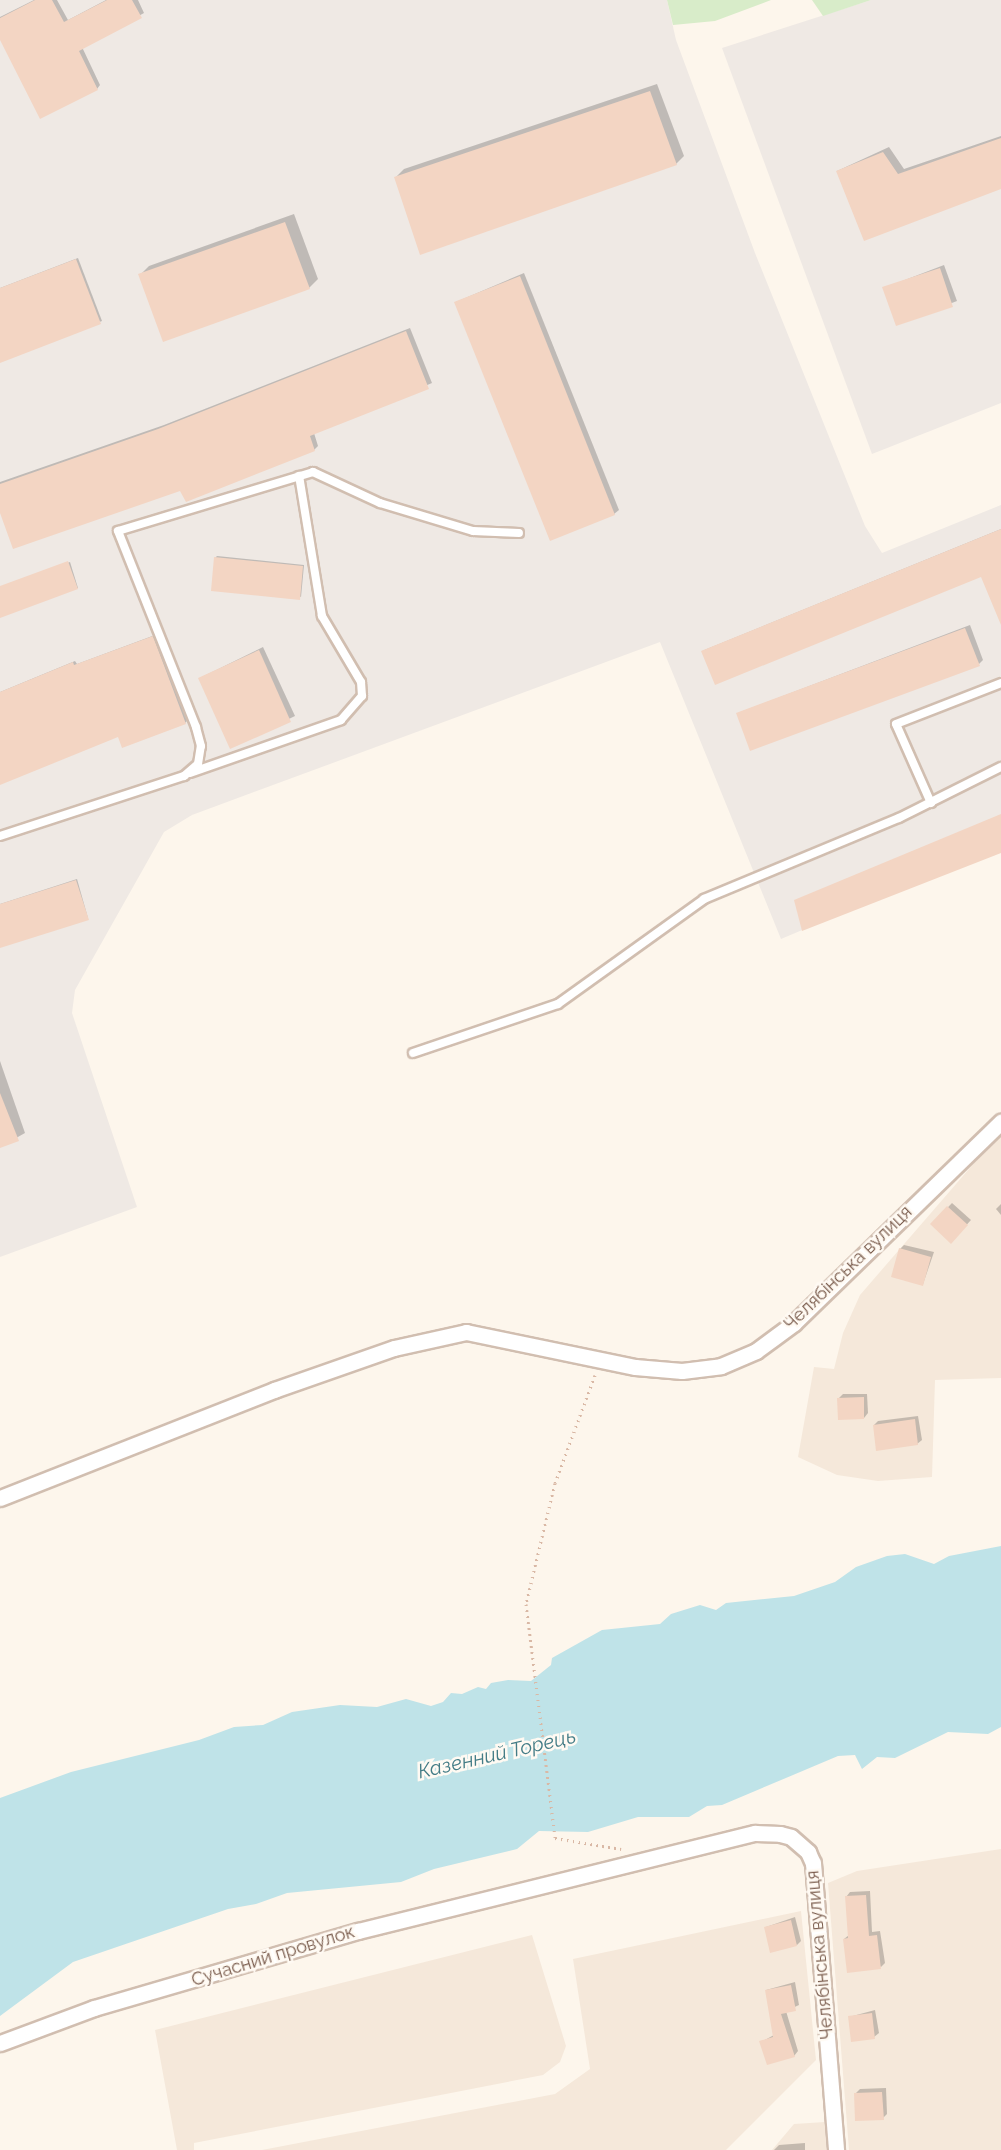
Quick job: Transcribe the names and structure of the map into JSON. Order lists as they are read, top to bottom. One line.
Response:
{"streets":{"street":["Челябінська вулиця","Сучасний провулок"]},"crossings":[["Челябінська вулиця","Сучасний провулок"]],"water":["Казенний Торець"]}
